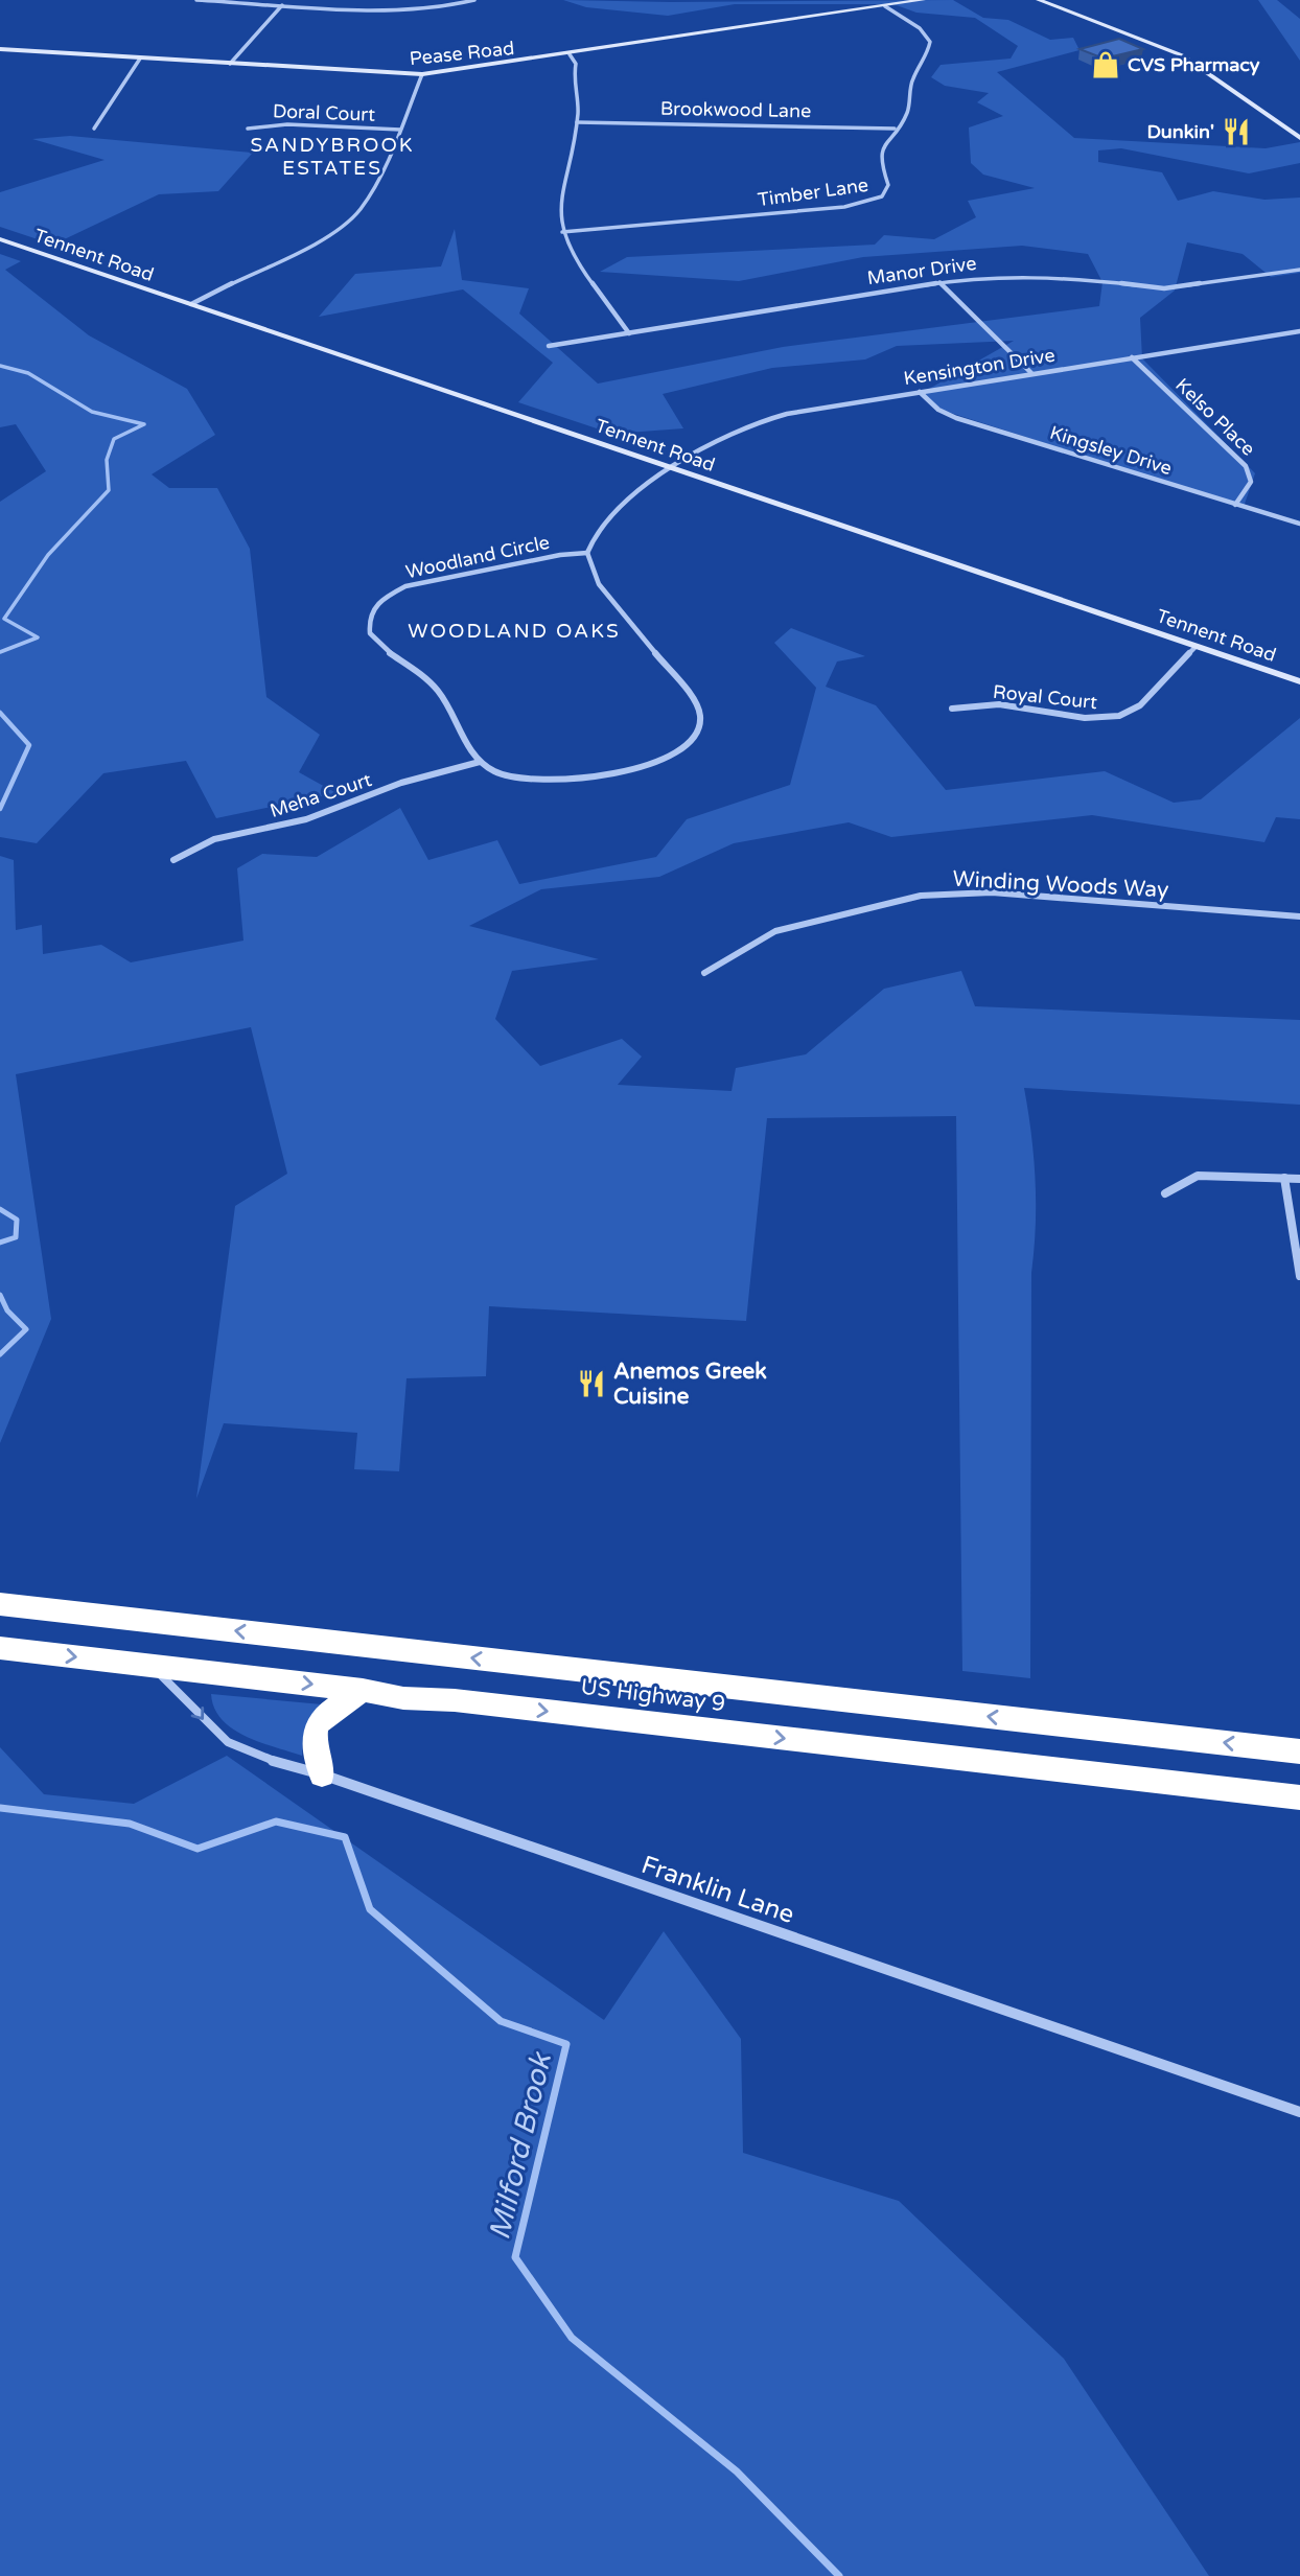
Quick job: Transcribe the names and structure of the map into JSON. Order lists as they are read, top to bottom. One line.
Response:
{"streets":{"highway":["US Highway 9"],"street":["Pease Road","Brookwood Lane","Doral Court","Timber Lane","Tennent Road","Manor Drive","Kensington Drive","Kelso Place","Kingsley Drive","Woodland Circle","Royal Court","Meha Court","Winding Woods Way","Franklin Lane"]},"crossings":[["Pease Road","Timber Lane"],["Brookwood Lane","Timber Lane"],["Tennent Road","Kensington Drive"],["Tennent Road","Royal Court"],["Kensington Drive","Kelso Place"],["Kensington Drive","Kingsley Drive"],["Kelso Place","Kingsley Drive"],["Woodland Circle","Meha Court"],["US Highway 9","Franklin Lane"]],"districts":["SANDYBROOK ESTATES","WOODLAND OAKS"],"water":["Milford Brook"],"places":{"shop":["CVS Pharmacy"],"restaurant":["Dunkin'","Anemos Greek Cuisine"]}}
